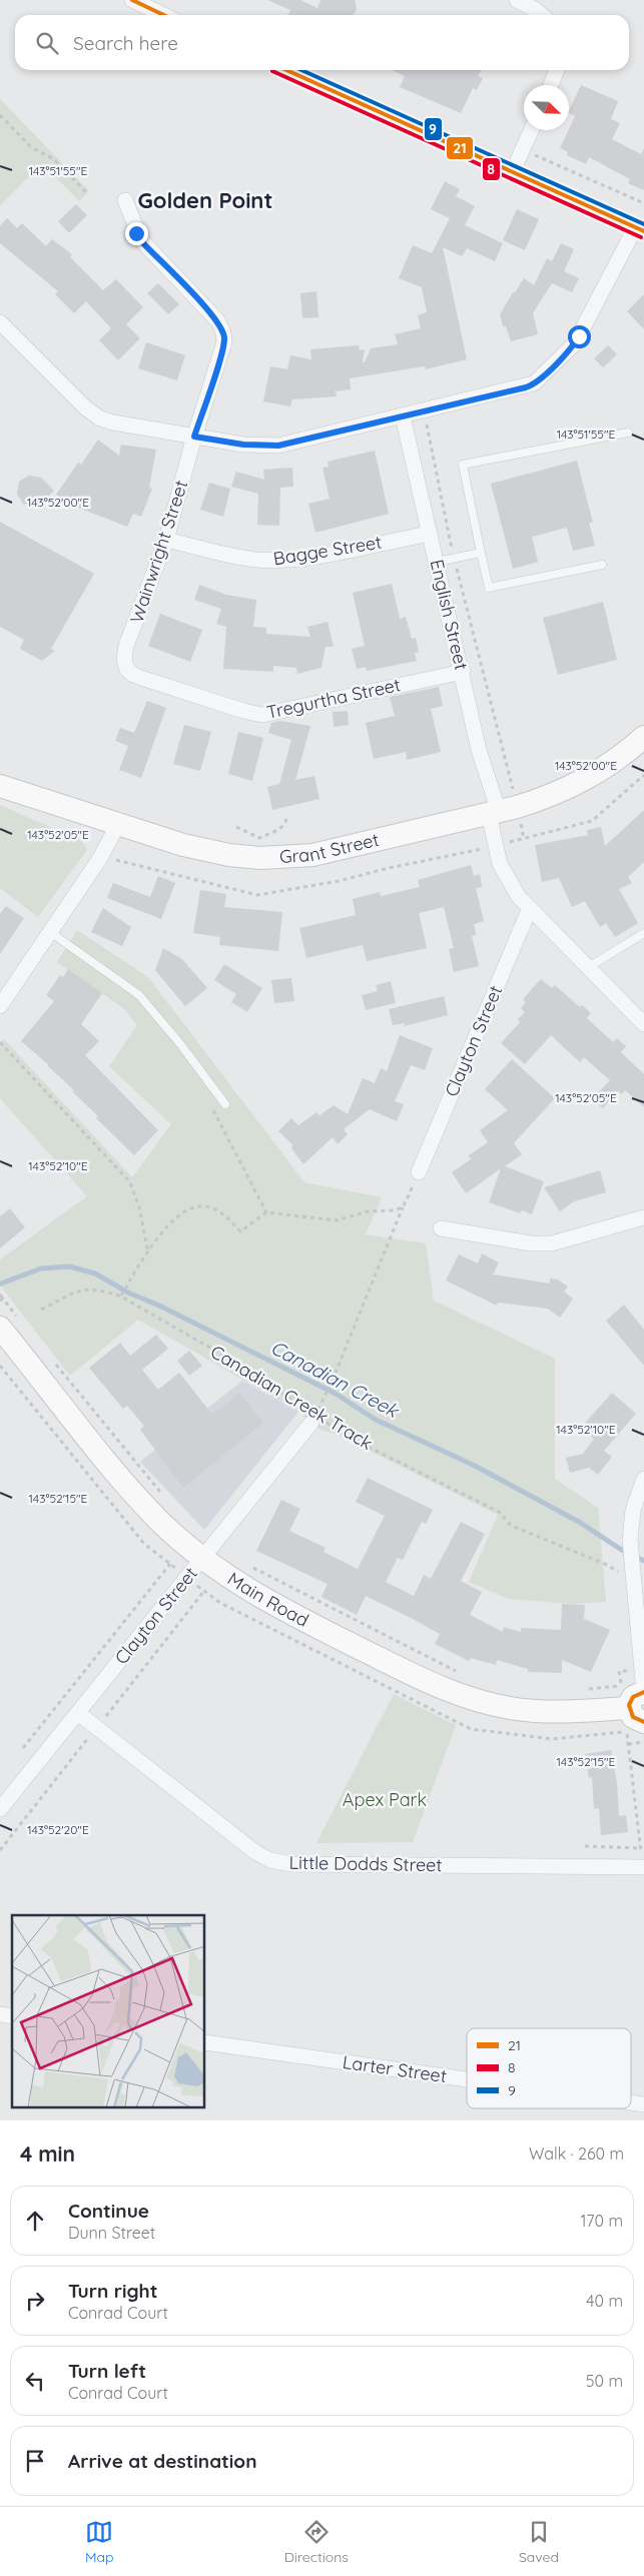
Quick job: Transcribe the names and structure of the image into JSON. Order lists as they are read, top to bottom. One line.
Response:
{"streets":{"main road":["Grant Street","Main Road"],"street":["Bagge Street","Wainwright Street","English Street","Tregurtha Street","Clayton Street","Little Dodds Street","Larter Street"],"path":["Canadian Creek Track"]},"crossings":[["Bagge Street","Wainwright Street"],["Bagge Street","English Street"],["Wainwright Street","Tregurtha Street"],["English Street","Tregurtha Street"],["English Street","Grant Street"],["English Street","Clayton Street"],["Clayton Street","Canadian Creek Track"],["Clayton Street","Main Road"],["Clayton Street","Little Dodds Street"]],"districts":["Golden Point"],"water":["Canadian Creek"],"parks":["Apex Park"],"lines":["transit line 21","transit line 9","transit line 8"],"legend":["21","8","9"],"north":"bottom right","page":{"search":"Search here","heading":["4 min","Walk · 260 m"],"list":[["Continue","Dunn Street","170 m"],["Turn right","Conrad Court","40 m"],["Turn left","Conrad Court","50 m"],"Arrive at destination"],"nav":["Map","Directions","Saved"]},"coordinates":["143°51'55\"E","143°52'00\"E","143°52'05\"E","143°52'10\"E","143°52'15\"E","143°52'20\"E"]}
